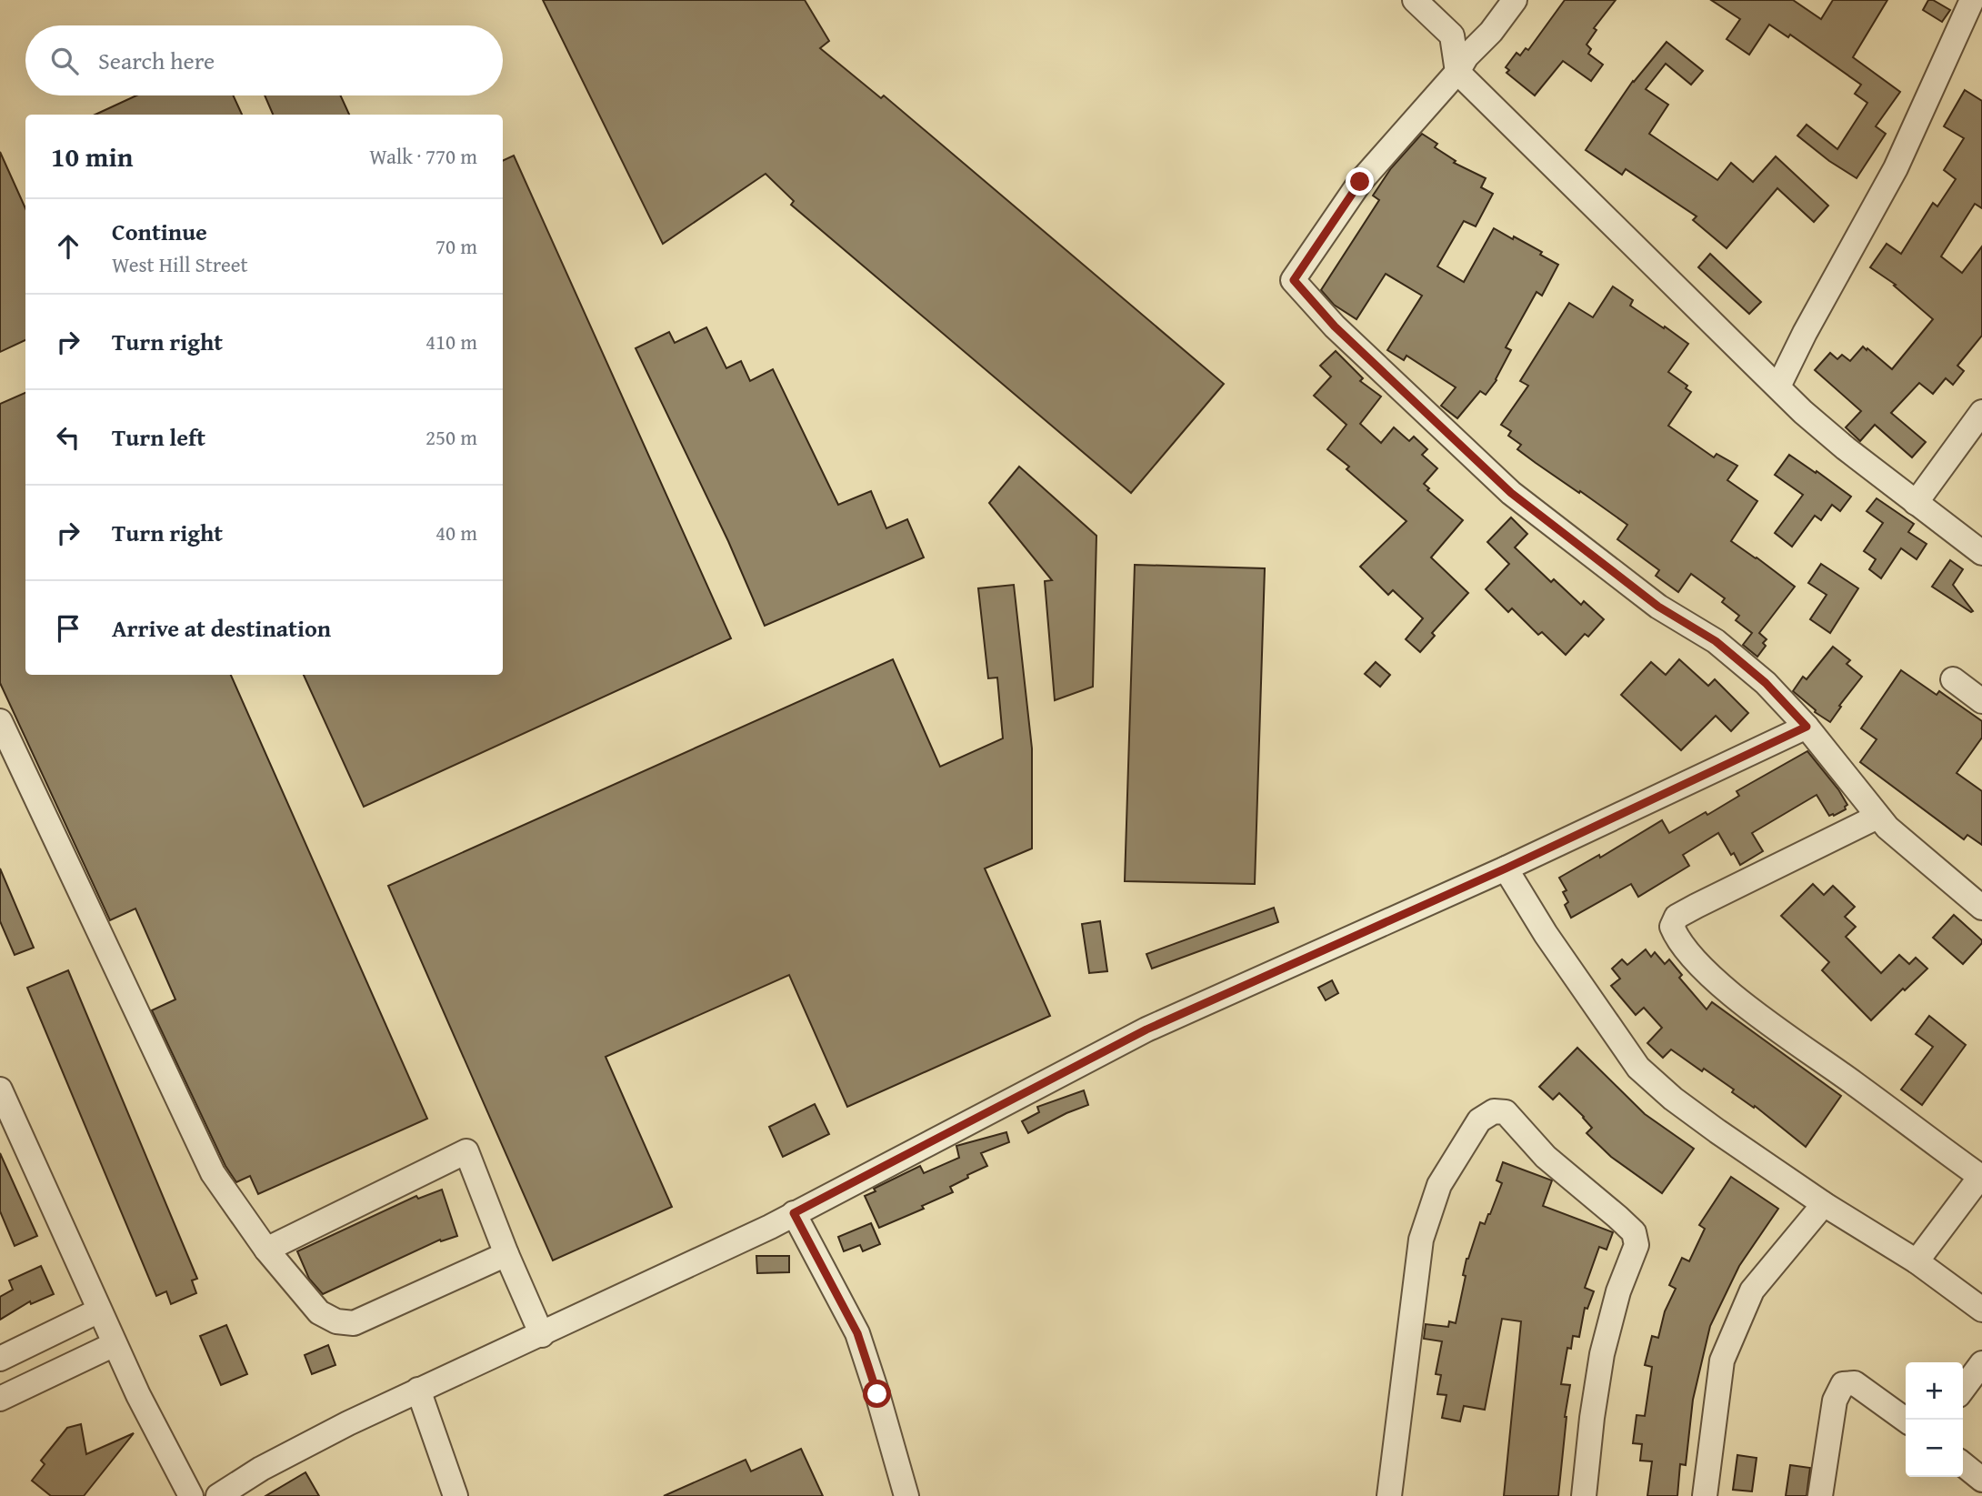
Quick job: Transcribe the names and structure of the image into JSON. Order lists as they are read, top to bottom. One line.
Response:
{"page":{"search":"Search here","heading":["10 min","Walk · 770 m"],"list":[["Continue","West Hill Street","70 m"],["Turn right","410 m"],["Turn left","250 m"],["Turn right","40 m"],"Arrive at destination"],"map_buttons":["+","−"]}}
